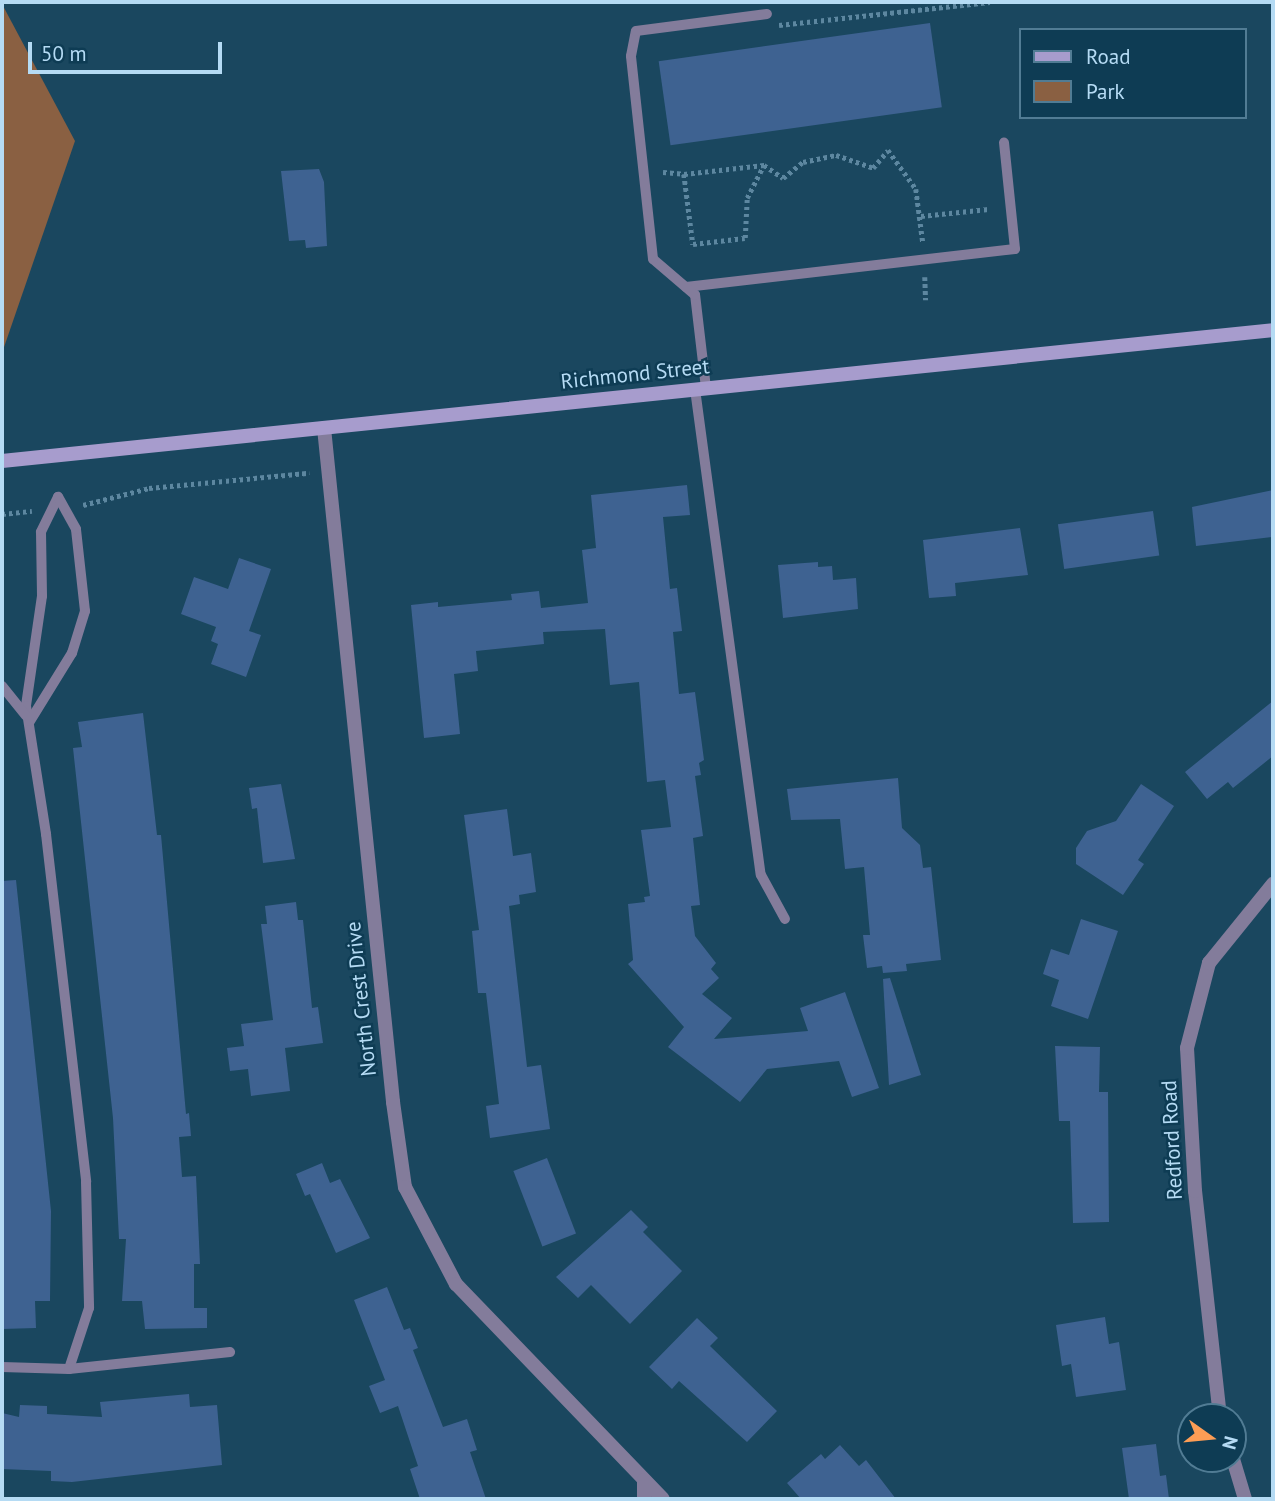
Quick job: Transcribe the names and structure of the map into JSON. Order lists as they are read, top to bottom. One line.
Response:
{"streets":{"main road":["Richmond Street"],"street":["North Crest Drive","Redford Road"]},"crossings":[["Richmond Street","North Crest Drive"]],"legend":["Road","Park"],"scale_bar":"50 m","north":"right"}
